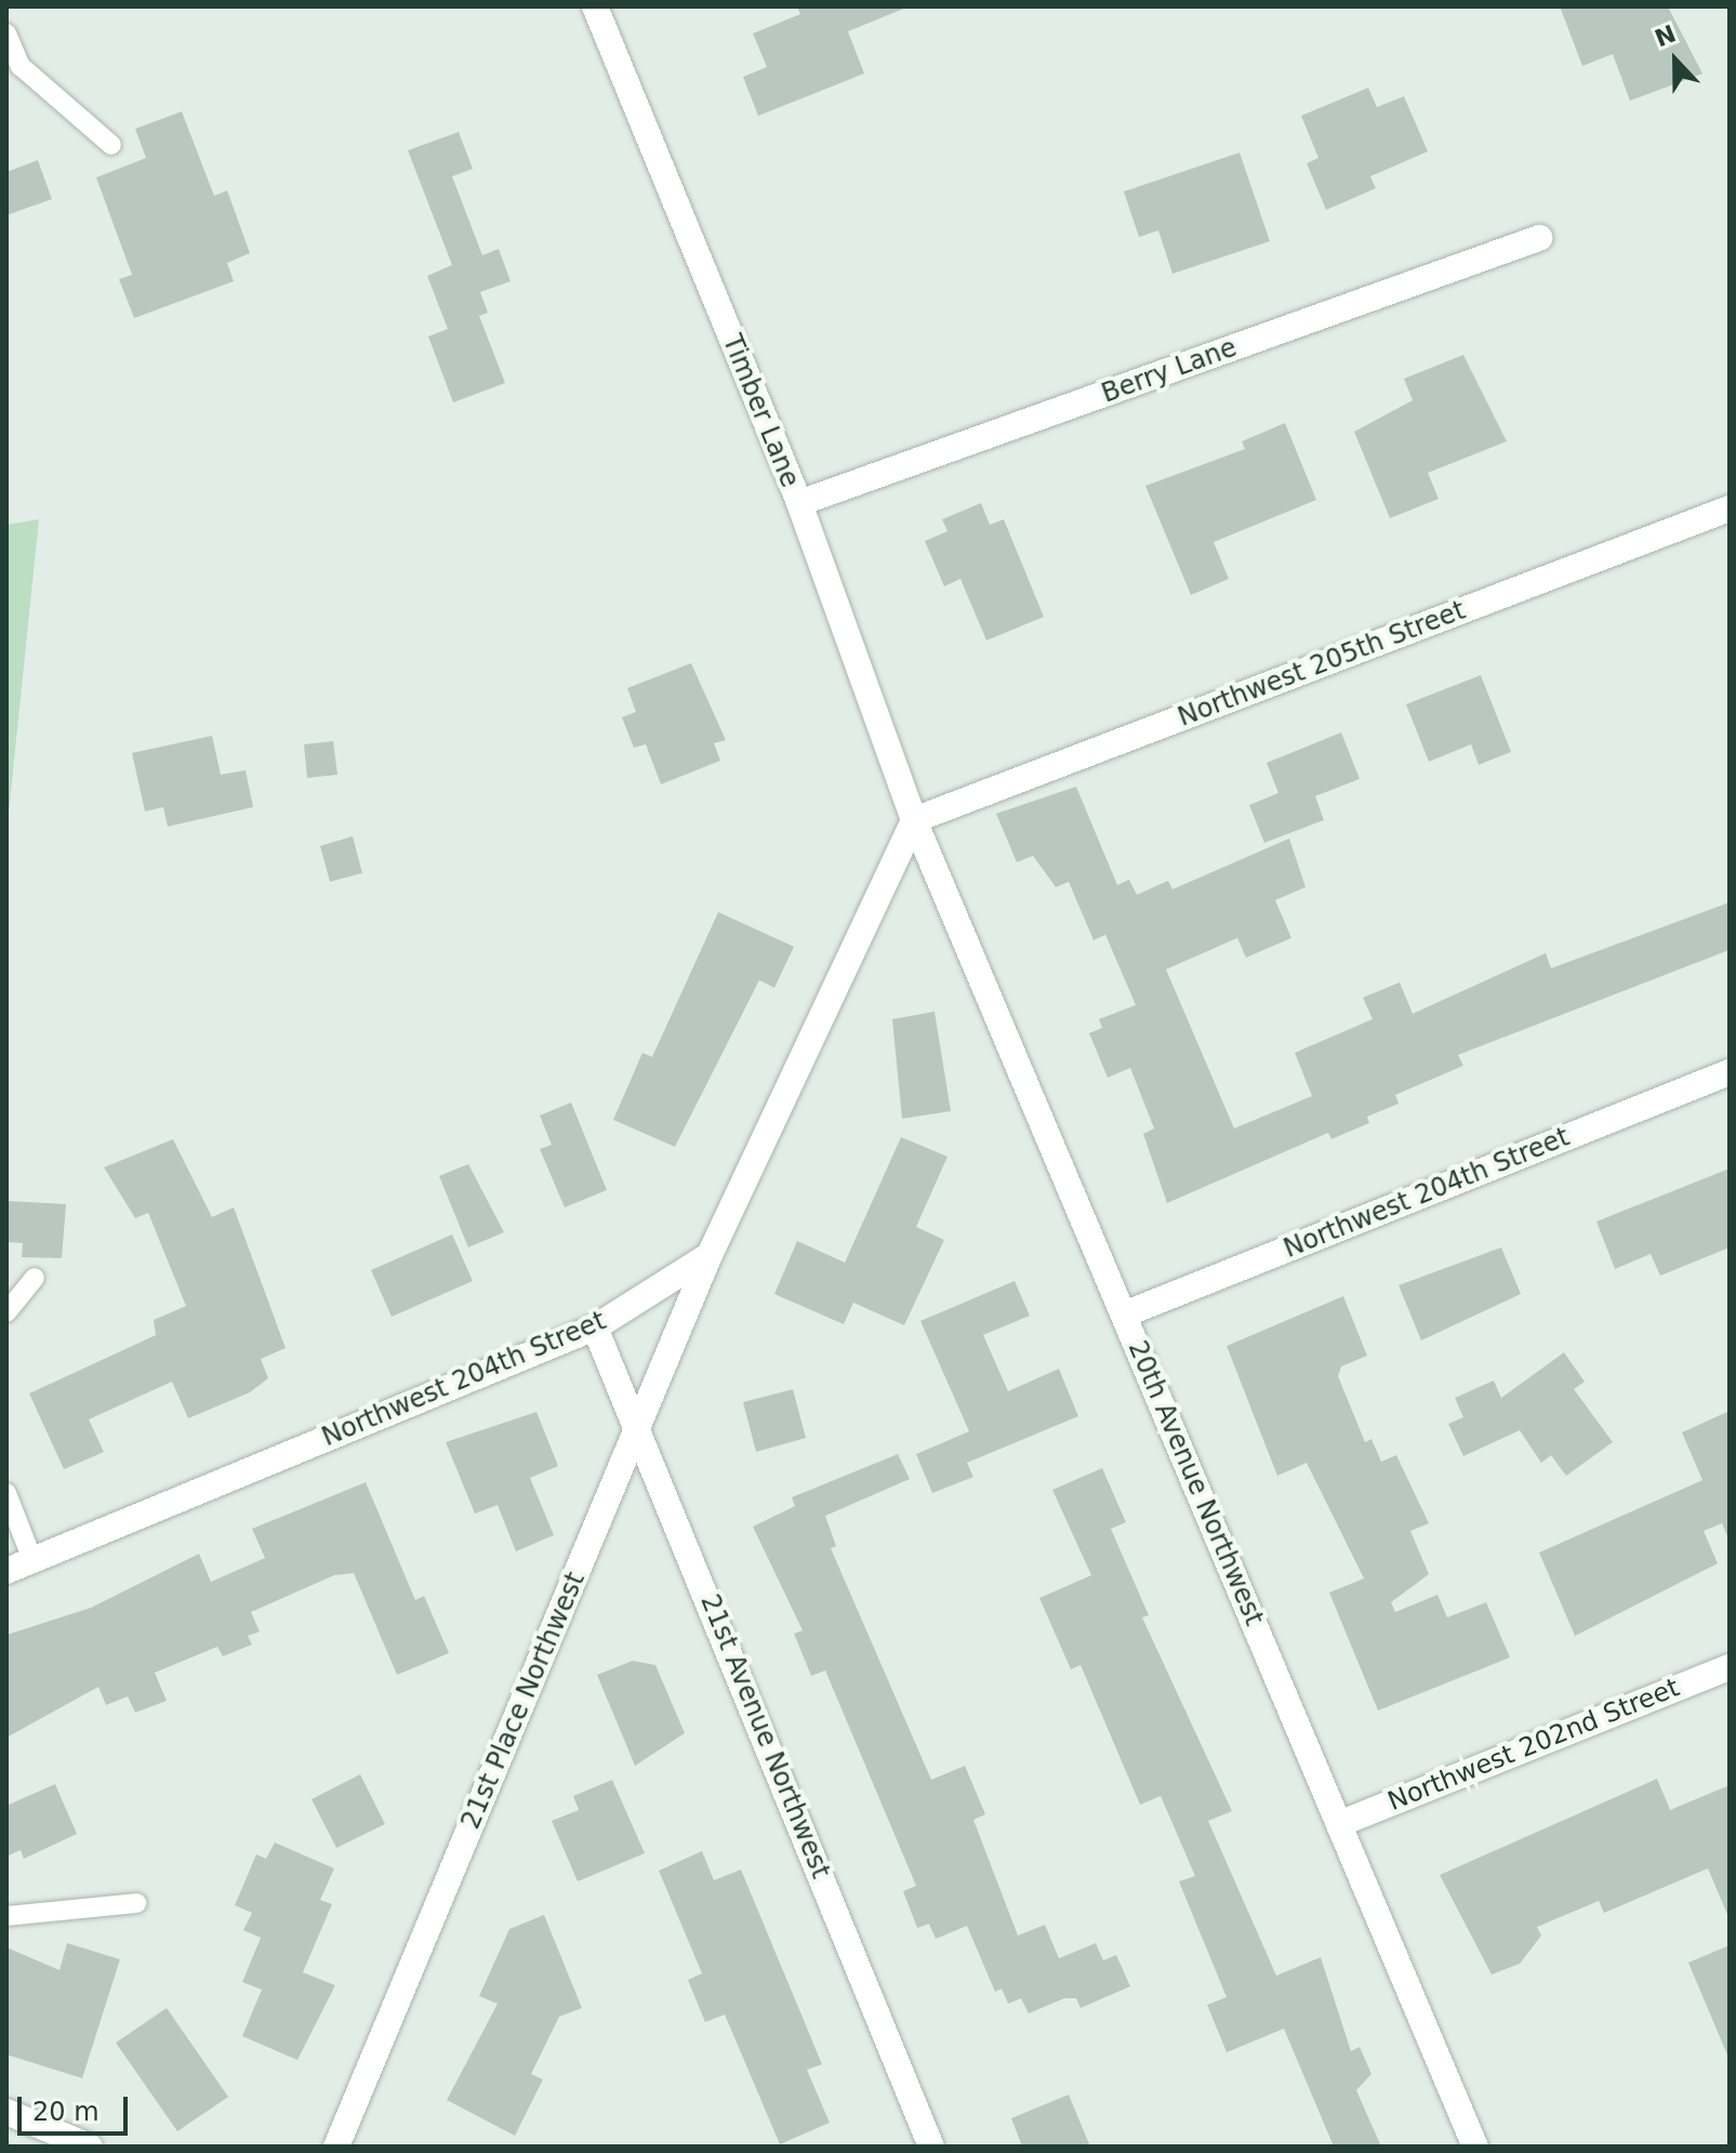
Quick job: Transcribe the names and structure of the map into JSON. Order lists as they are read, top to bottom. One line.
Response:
{"streets":{"street":["Berry Lane","Timber Lane","Northwest 205th Street","Northwest 204th Street","20th Avenue Northwest","21st Place Northwest","21st Avenue Northwest","Northwest 202nd Street"]},"crossings":[["Berry Lane","Timber Lane"],["Timber Lane","Northwest 205th Street"],["Timber Lane","20th Avenue Northwest"],["Northwest 205th Street","20th Avenue Northwest"],["Northwest 204th Street","20th Avenue Northwest"],["Northwest 204th Street","21st Place Northwest"],["Northwest 204th Street","21st Avenue Northwest"],["20th Avenue Northwest","Northwest 202nd Street"],["21st Place Northwest","21st Avenue Northwest"]],"scale_bar":"20 m","north":"top"}
